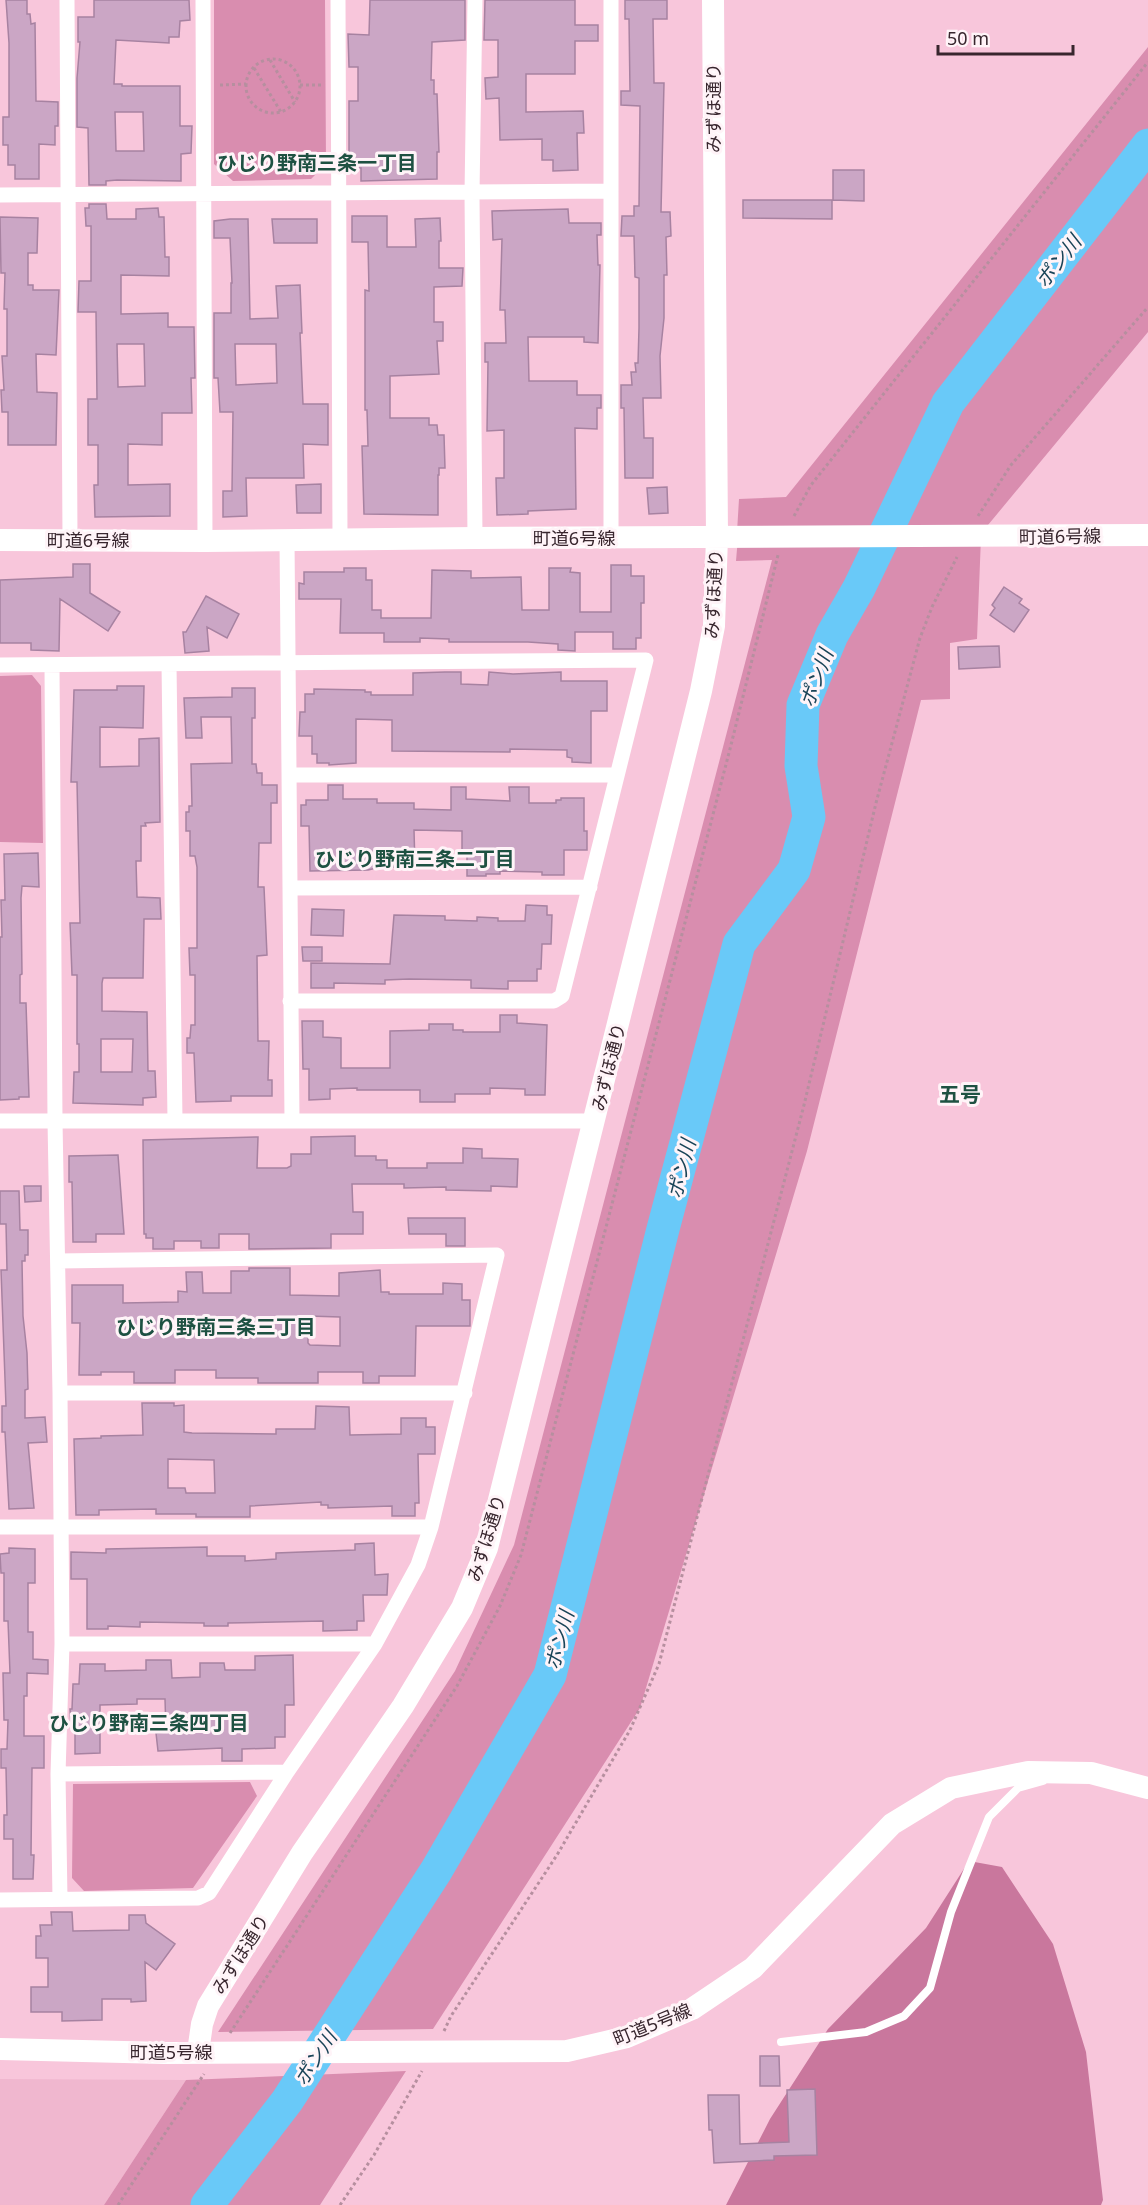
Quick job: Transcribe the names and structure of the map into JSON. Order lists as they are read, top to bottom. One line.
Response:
{"streets":{"street":["みずほ通り","町道6号線","町道5号線"]},"crossings":[["みずほ通り","町道6号線"],["みずほ通り","町道5号線"]],"districts":["ひじり野南三条一丁目","ひじり野南三条二丁目","五号","ひじり野南三条三丁目","ひじり野南三条四丁目"],"water":["ポン川"],"scale_bar":"50 m"}
